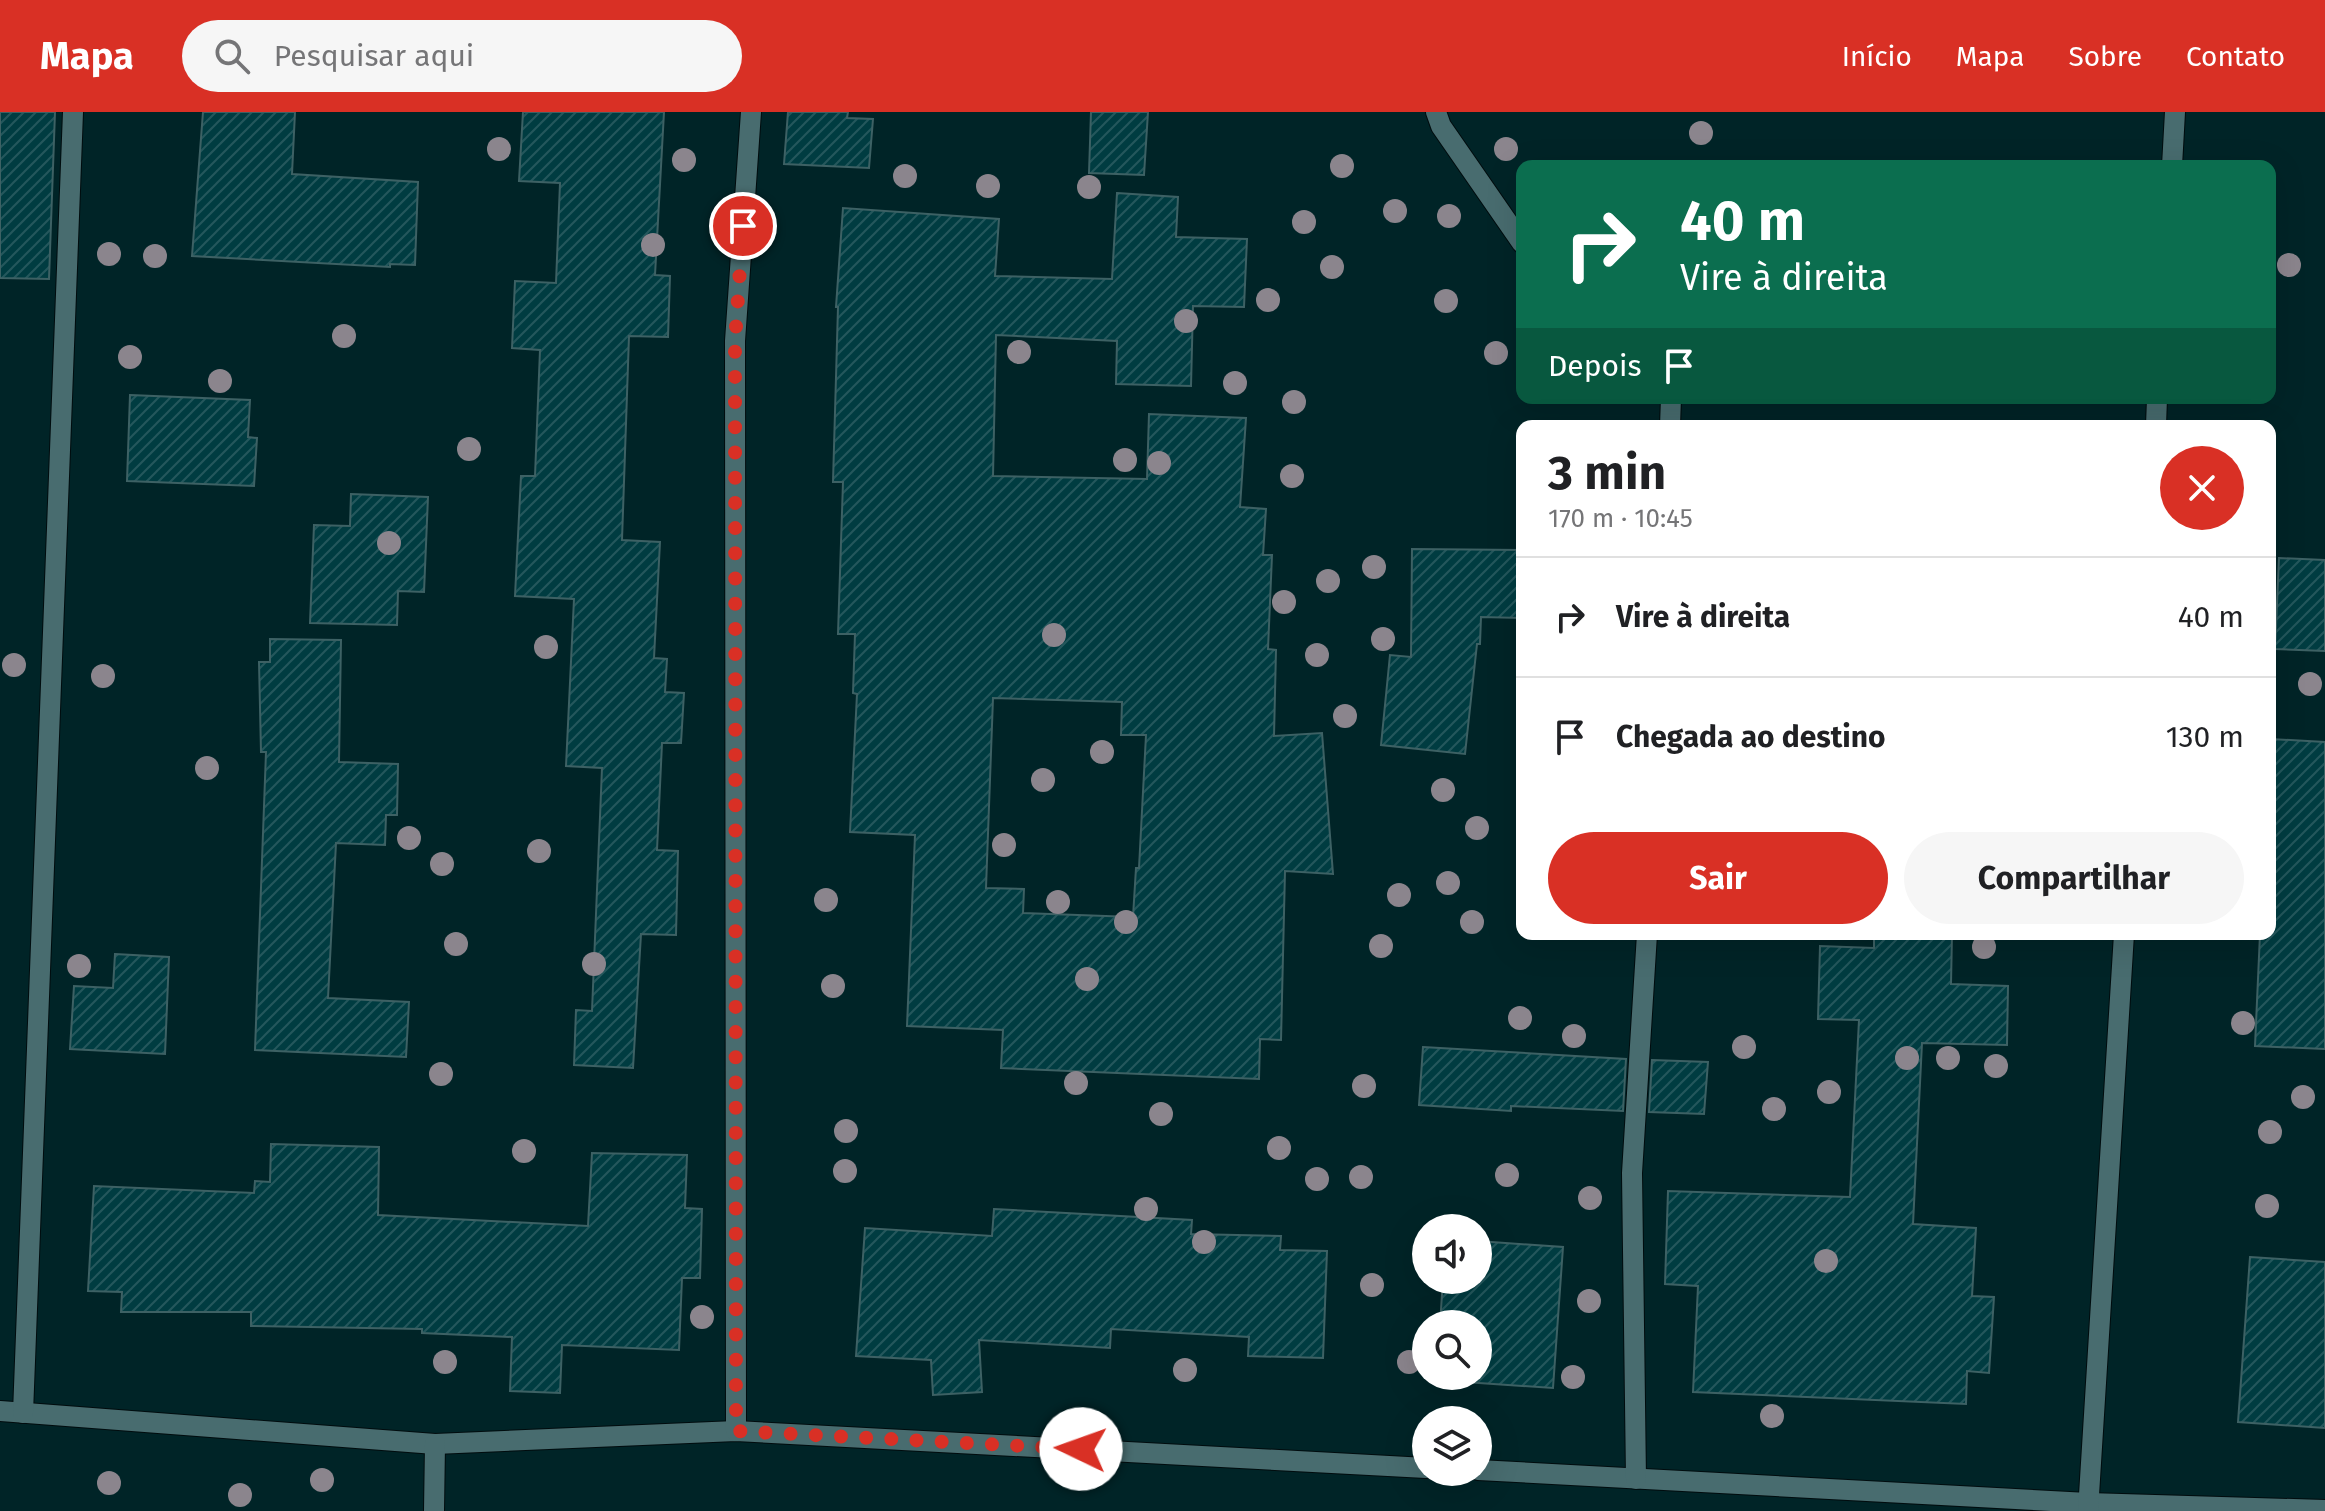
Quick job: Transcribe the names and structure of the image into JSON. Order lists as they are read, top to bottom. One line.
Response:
{"page":{"header":"Mapa","search":"Pesquisar aqui","nav":["Início","Mapa","Sobre","Contato"],"turn":["40 m","Vire à direita"],"then":"Depois","heading":["3 min","170 m · 10:45"],"list":[{"name":"Vire à direita","value":"40 m"},{"name":"Chegada ao destino","value":"130 m"}],"buttons":["Sair","Compartilhar"]}}
